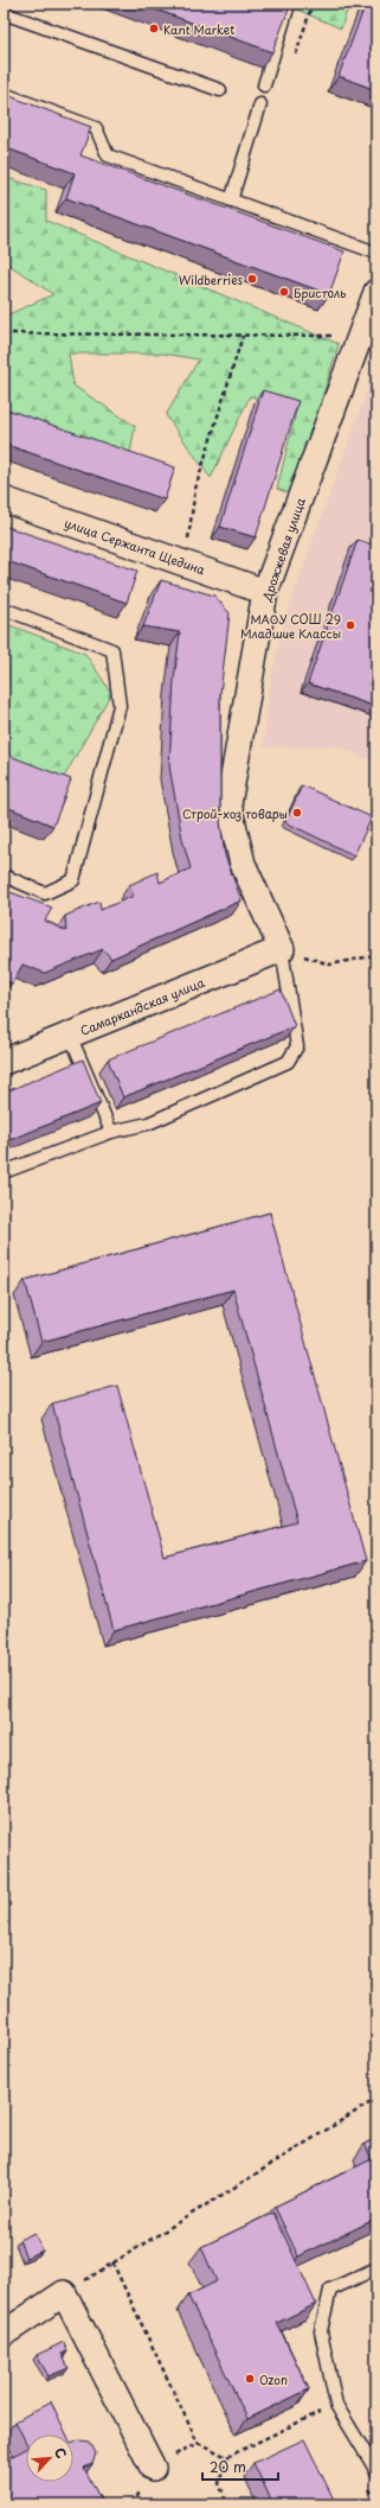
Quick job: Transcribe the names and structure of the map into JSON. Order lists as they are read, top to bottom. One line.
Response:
{"streets":{"street":["улица Сержанта Щедина","Дрожжевая улица","Самаркандская улица"]},"crossings":[["улица Сержанта Щедина","Дрожжевая улица"],["Дрожжевая улица","Самаркандская улица"]],"places":["Kant Market","Wildberries","Бристоль","МАОУ СОШ 29 Младшие Классы","Строй-хоз товары","Ozon"],"scale_bar":"20 m","north":"top right"}
